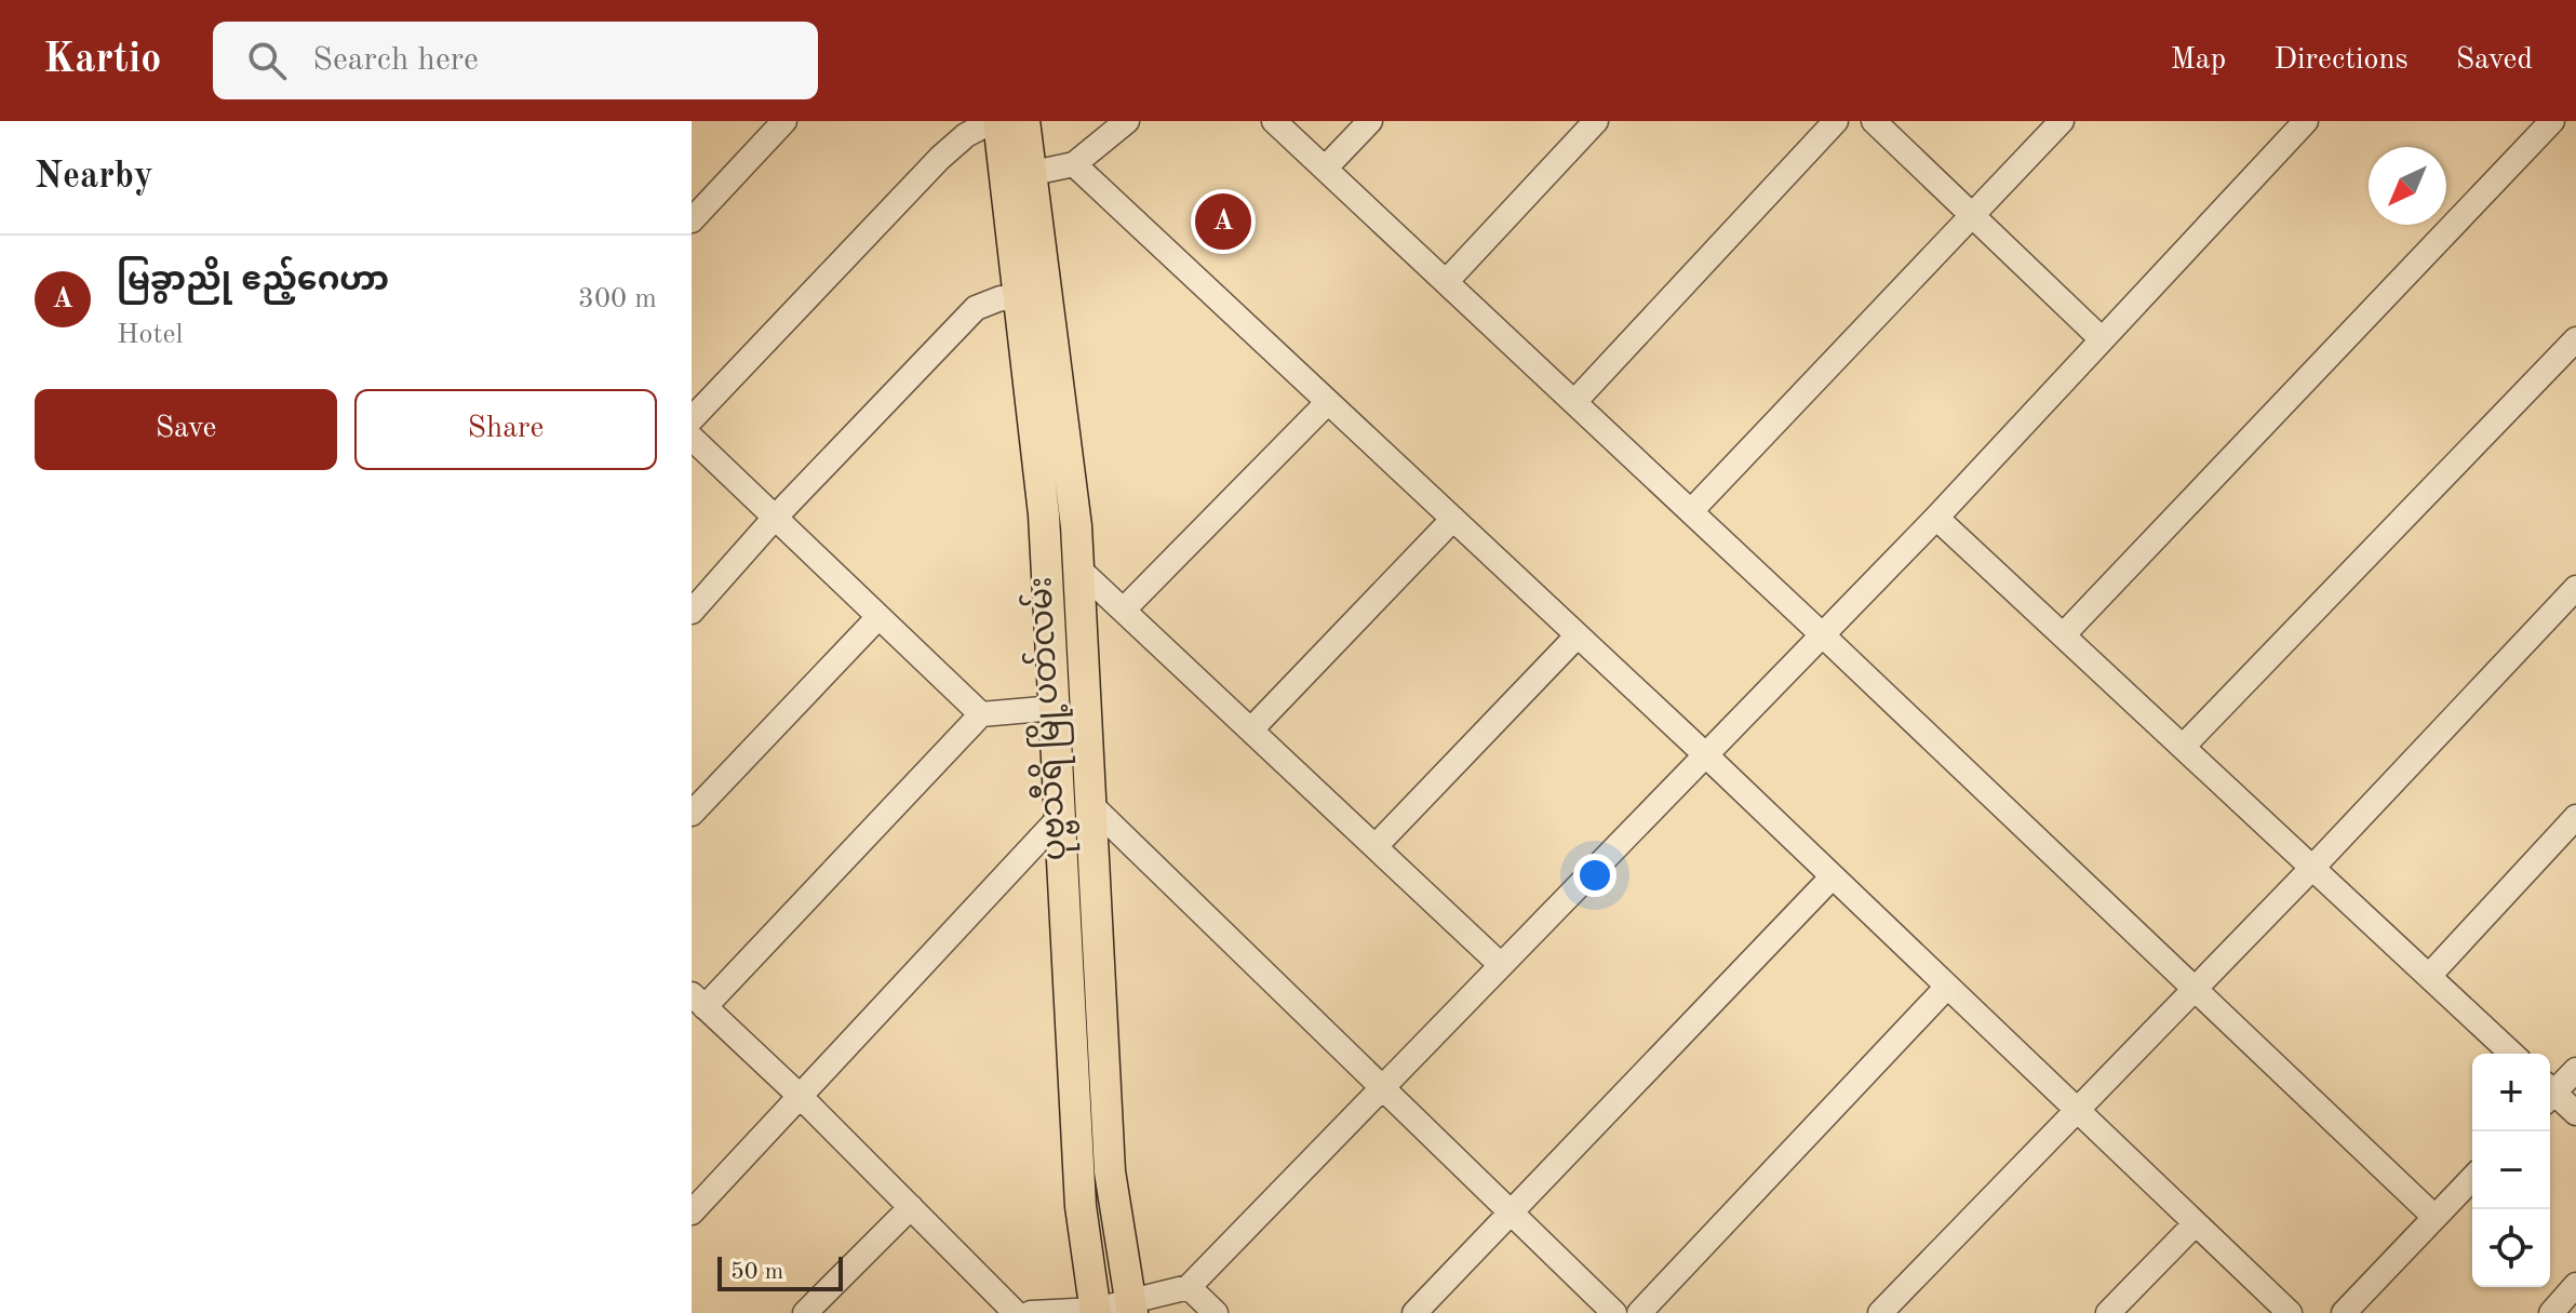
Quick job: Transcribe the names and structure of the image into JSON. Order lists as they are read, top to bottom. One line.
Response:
{"streets":{"main road":["ပုဗ္ဗသီရိ မြို့ပတ်လမ်း"]},"scale_bar":"50 m","north":"bottom left","page":{"header":"Kartio","search":"Search here","nav":["Map","Directions","Saved"],"heading":"Nearby","pins":"A","list":[{"mark":"A","name":"မြခွာညို ဧည့်ဂေဟာ","note":"Hotel","value":"300 m"}],"buttons":["Save","Share"],"map_buttons":["+","−"],"scale":"50 m"}}
